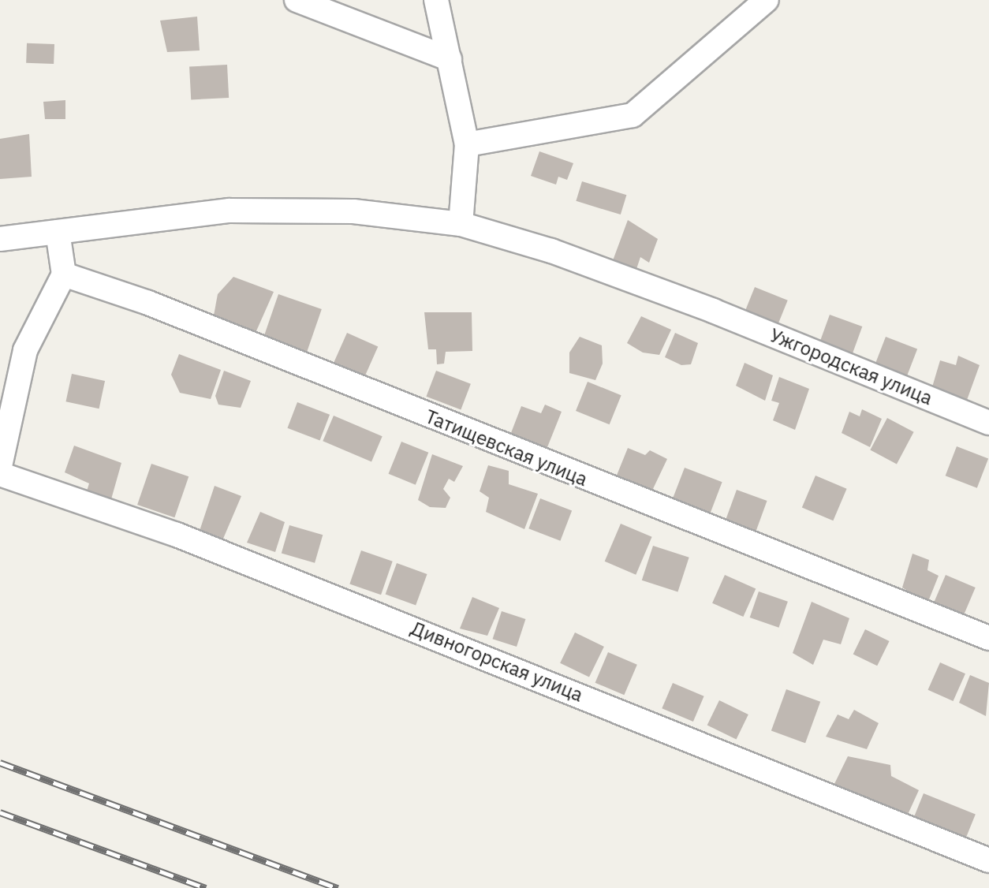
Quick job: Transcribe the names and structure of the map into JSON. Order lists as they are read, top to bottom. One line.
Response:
{"streets":{"street":["Ужгородская улица","Татищевская улица","Дивногорская улица"]}}
